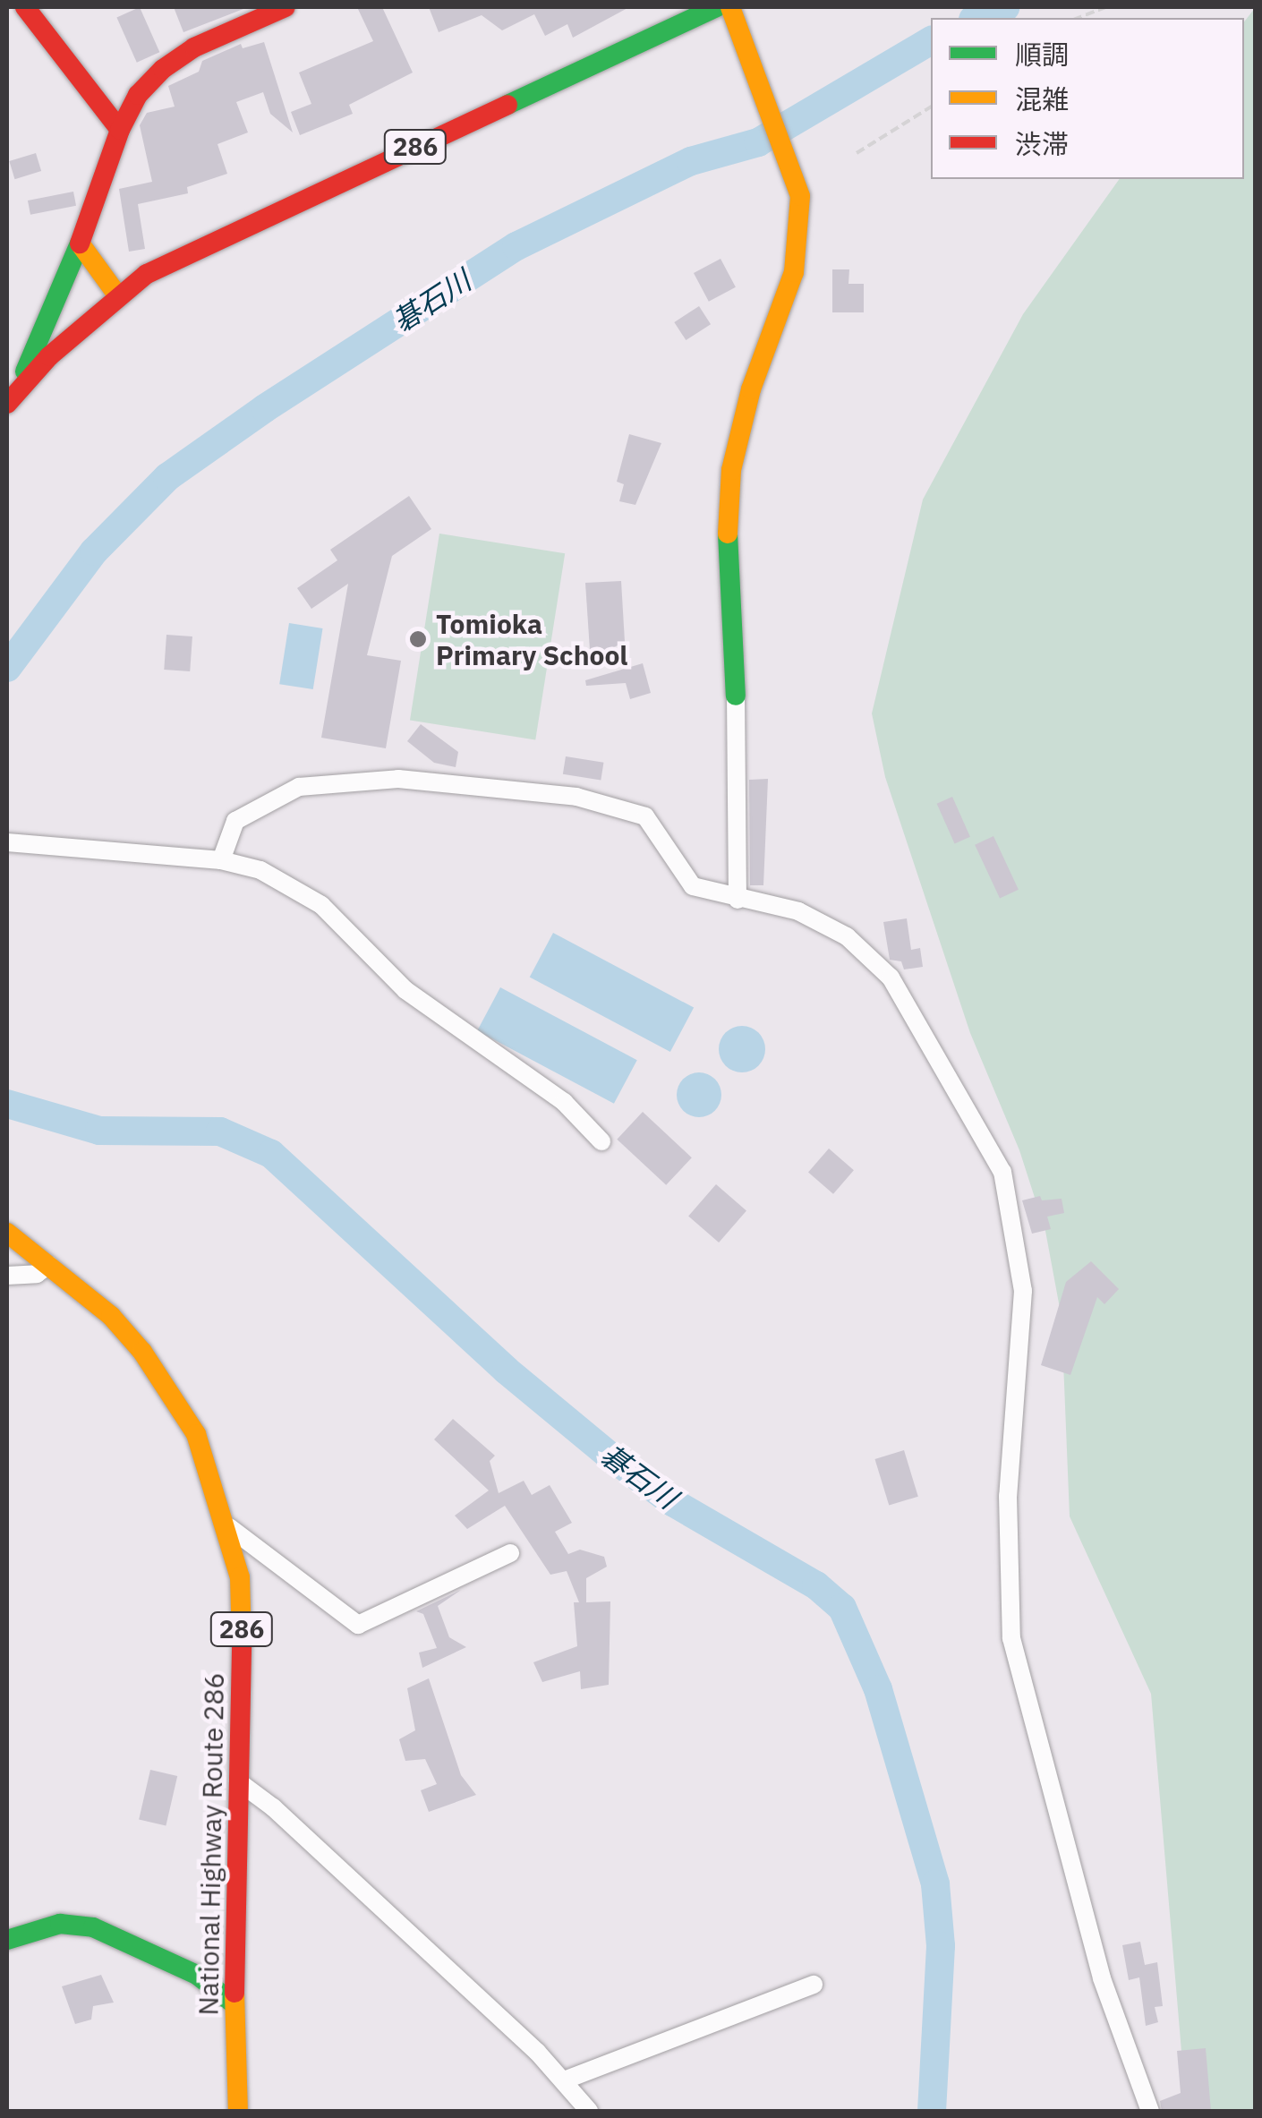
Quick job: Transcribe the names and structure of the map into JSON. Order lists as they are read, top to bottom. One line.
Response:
{"streets":{"main road":["286","National Highway Route 286"]},"water":["碁石川"],"places":["Tomioka Primary School"],"legend":["順調","混雑","渋滞"]}
